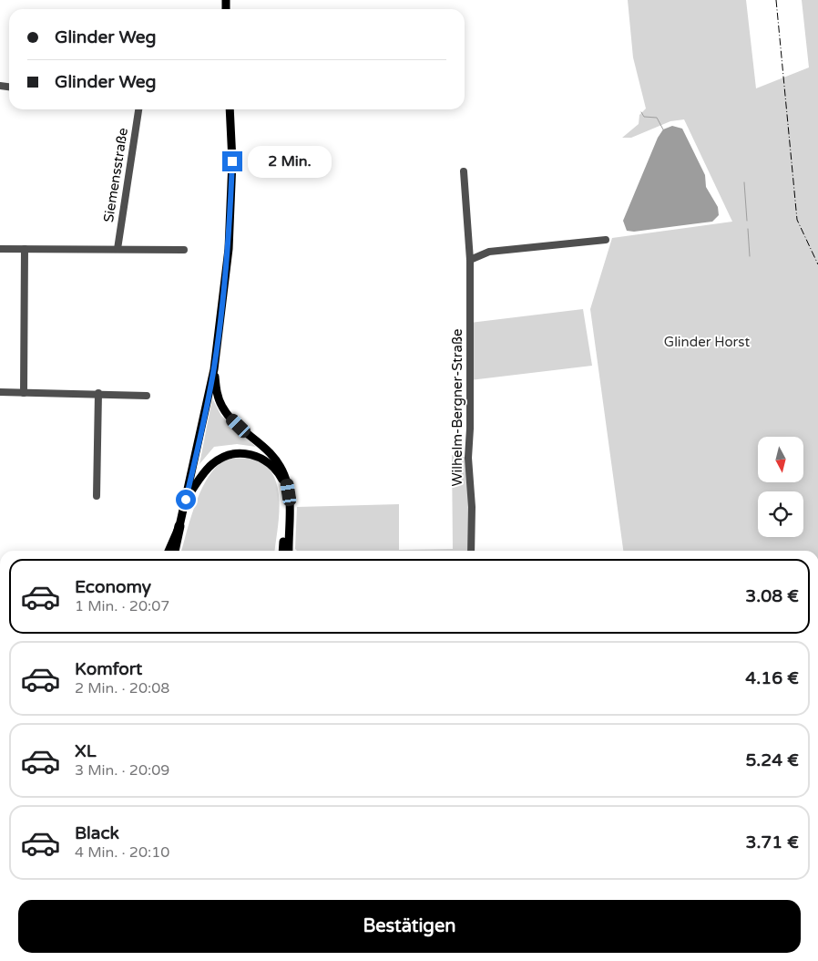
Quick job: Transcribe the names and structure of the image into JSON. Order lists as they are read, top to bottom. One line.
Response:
{"streets":{"street":["Siemensstraße","Wilhelm-Bergner-Straße"]},"parks":["Glinder Horst"],"north":"bottom","page":{"banner":["Glinder Weg","Glinder Weg"],"bubble":"2 Min.","list":[{"name":"Economy","note":"1 Min. · 20:07","value":"3.08 €"},{"name":"Komfort","note":"2 Min. · 20:08","value":"4.16 €"},{"name":"XL","note":"3 Min. · 20:09","value":"5.24 €"},{"name":"Black","note":"4 Min. · 20:10","value":"3.71 €"}],"buttons":"Bestätigen"}}
